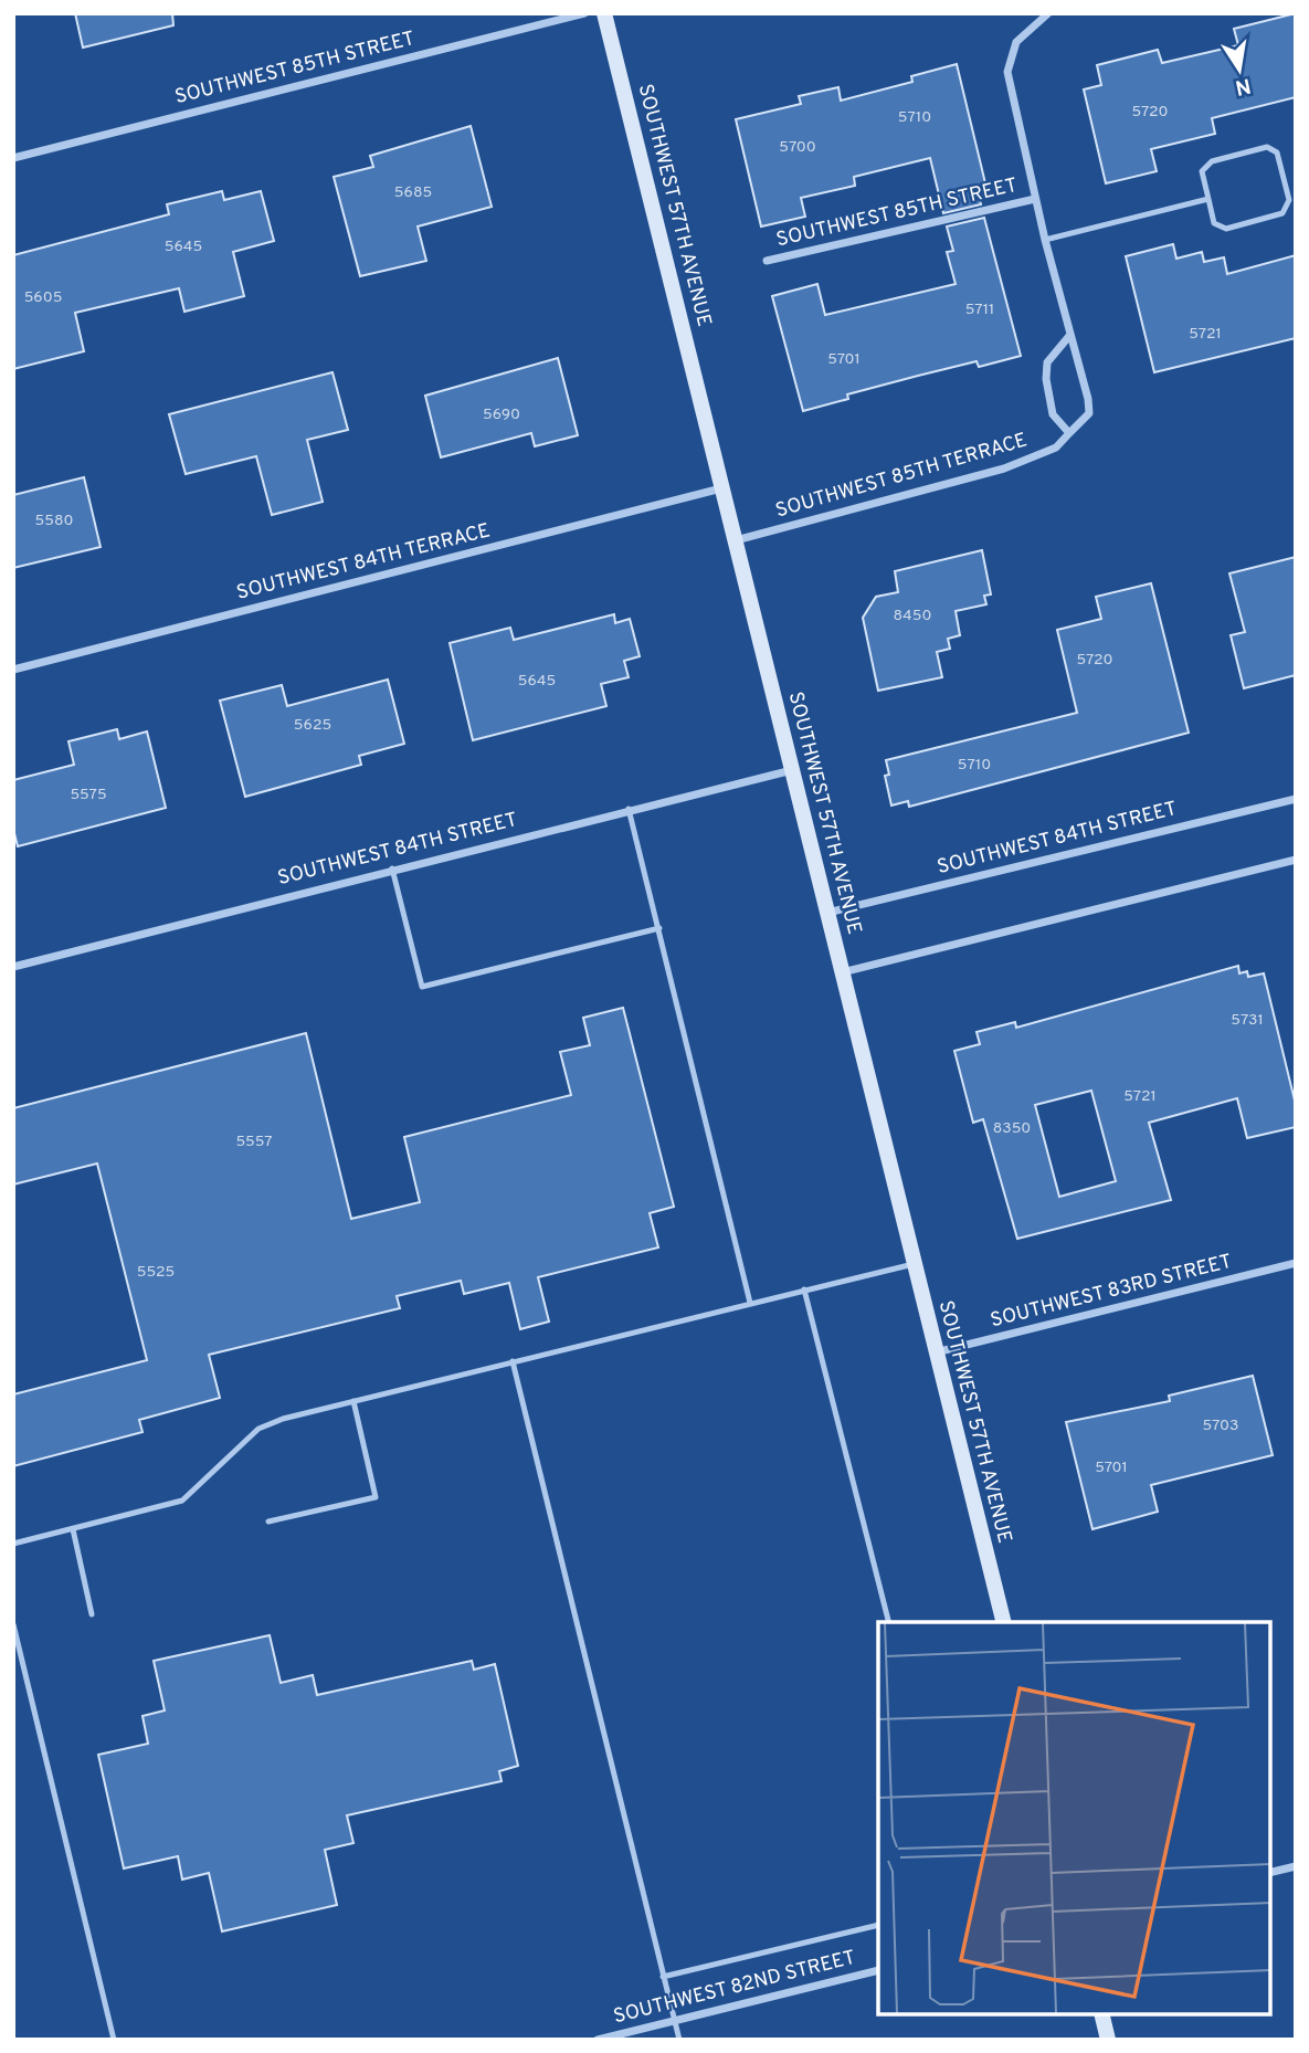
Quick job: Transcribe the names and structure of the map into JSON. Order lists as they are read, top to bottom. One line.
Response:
{"streets":{"main road":["SOUTHWEST 57TH AVENUE"],"street":["SOUTHWEST 85TH STREET","SOUTHWEST 85TH TERRACE","SOUTHWEST 84TH TERRACE","SOUTHWEST 84TH STREET","SOUTHWEST 83RD STREET","SOUTHWEST 82ND STREET"]},"crossings":[["SOUTHWEST 57TH AVENUE","SOUTHWEST 85TH TERRACE"],["SOUTHWEST 57TH AVENUE","SOUTHWEST 84TH TERRACE"],["SOUTHWEST 57TH AVENUE","SOUTHWEST 84TH STREET"],["SOUTHWEST 57TH AVENUE","SOUTHWEST 83RD STREET"]],"house_numbers":["5720","5710","5700","5685","5645","5605","5711","5721","5701","5690","5580","8450","5720","5645","5625","5710","5575","5731","5721","8350","5557","5525","5703","5701"],"north":"bottom"}
